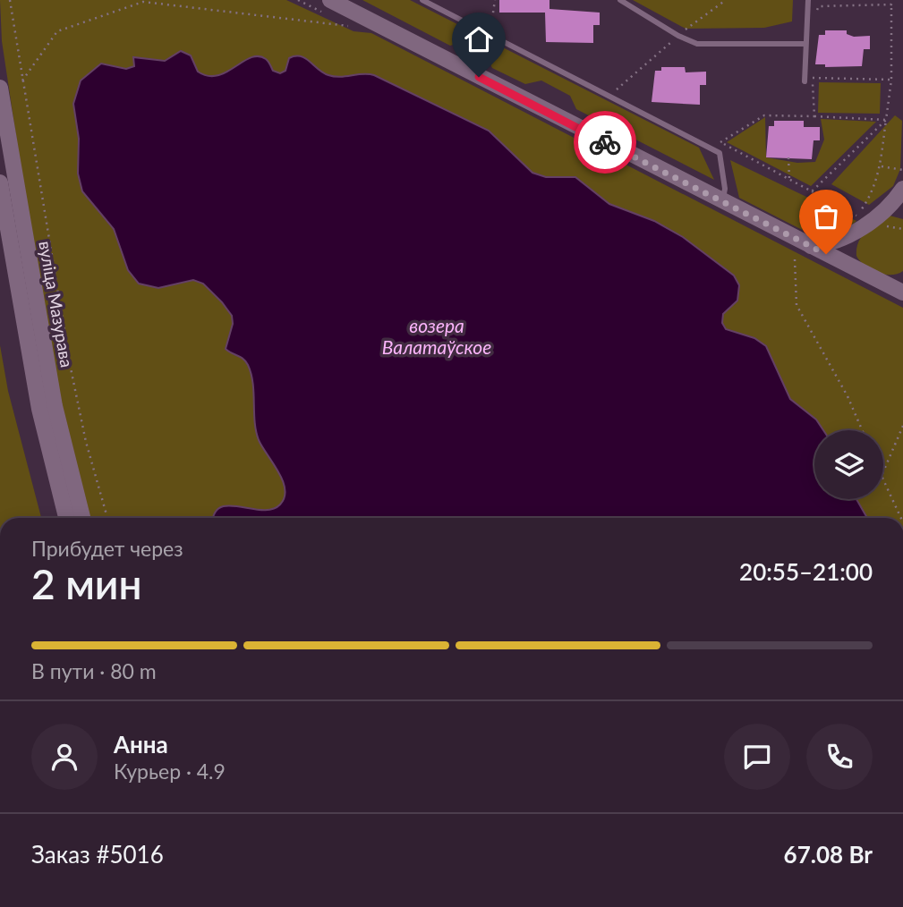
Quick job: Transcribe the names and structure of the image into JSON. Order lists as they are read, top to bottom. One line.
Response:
{"streets":{"street":["вуліца Мазурава"]},"water":["возера Валатаўское"],"page":{"heading":["2 мин","Прибудет через","20:55–21:00"],"panel":["Анна","Курьер · 4.9","Заказ #5016","67.08 Br"],"bar":"В пути · 80 m"}}
